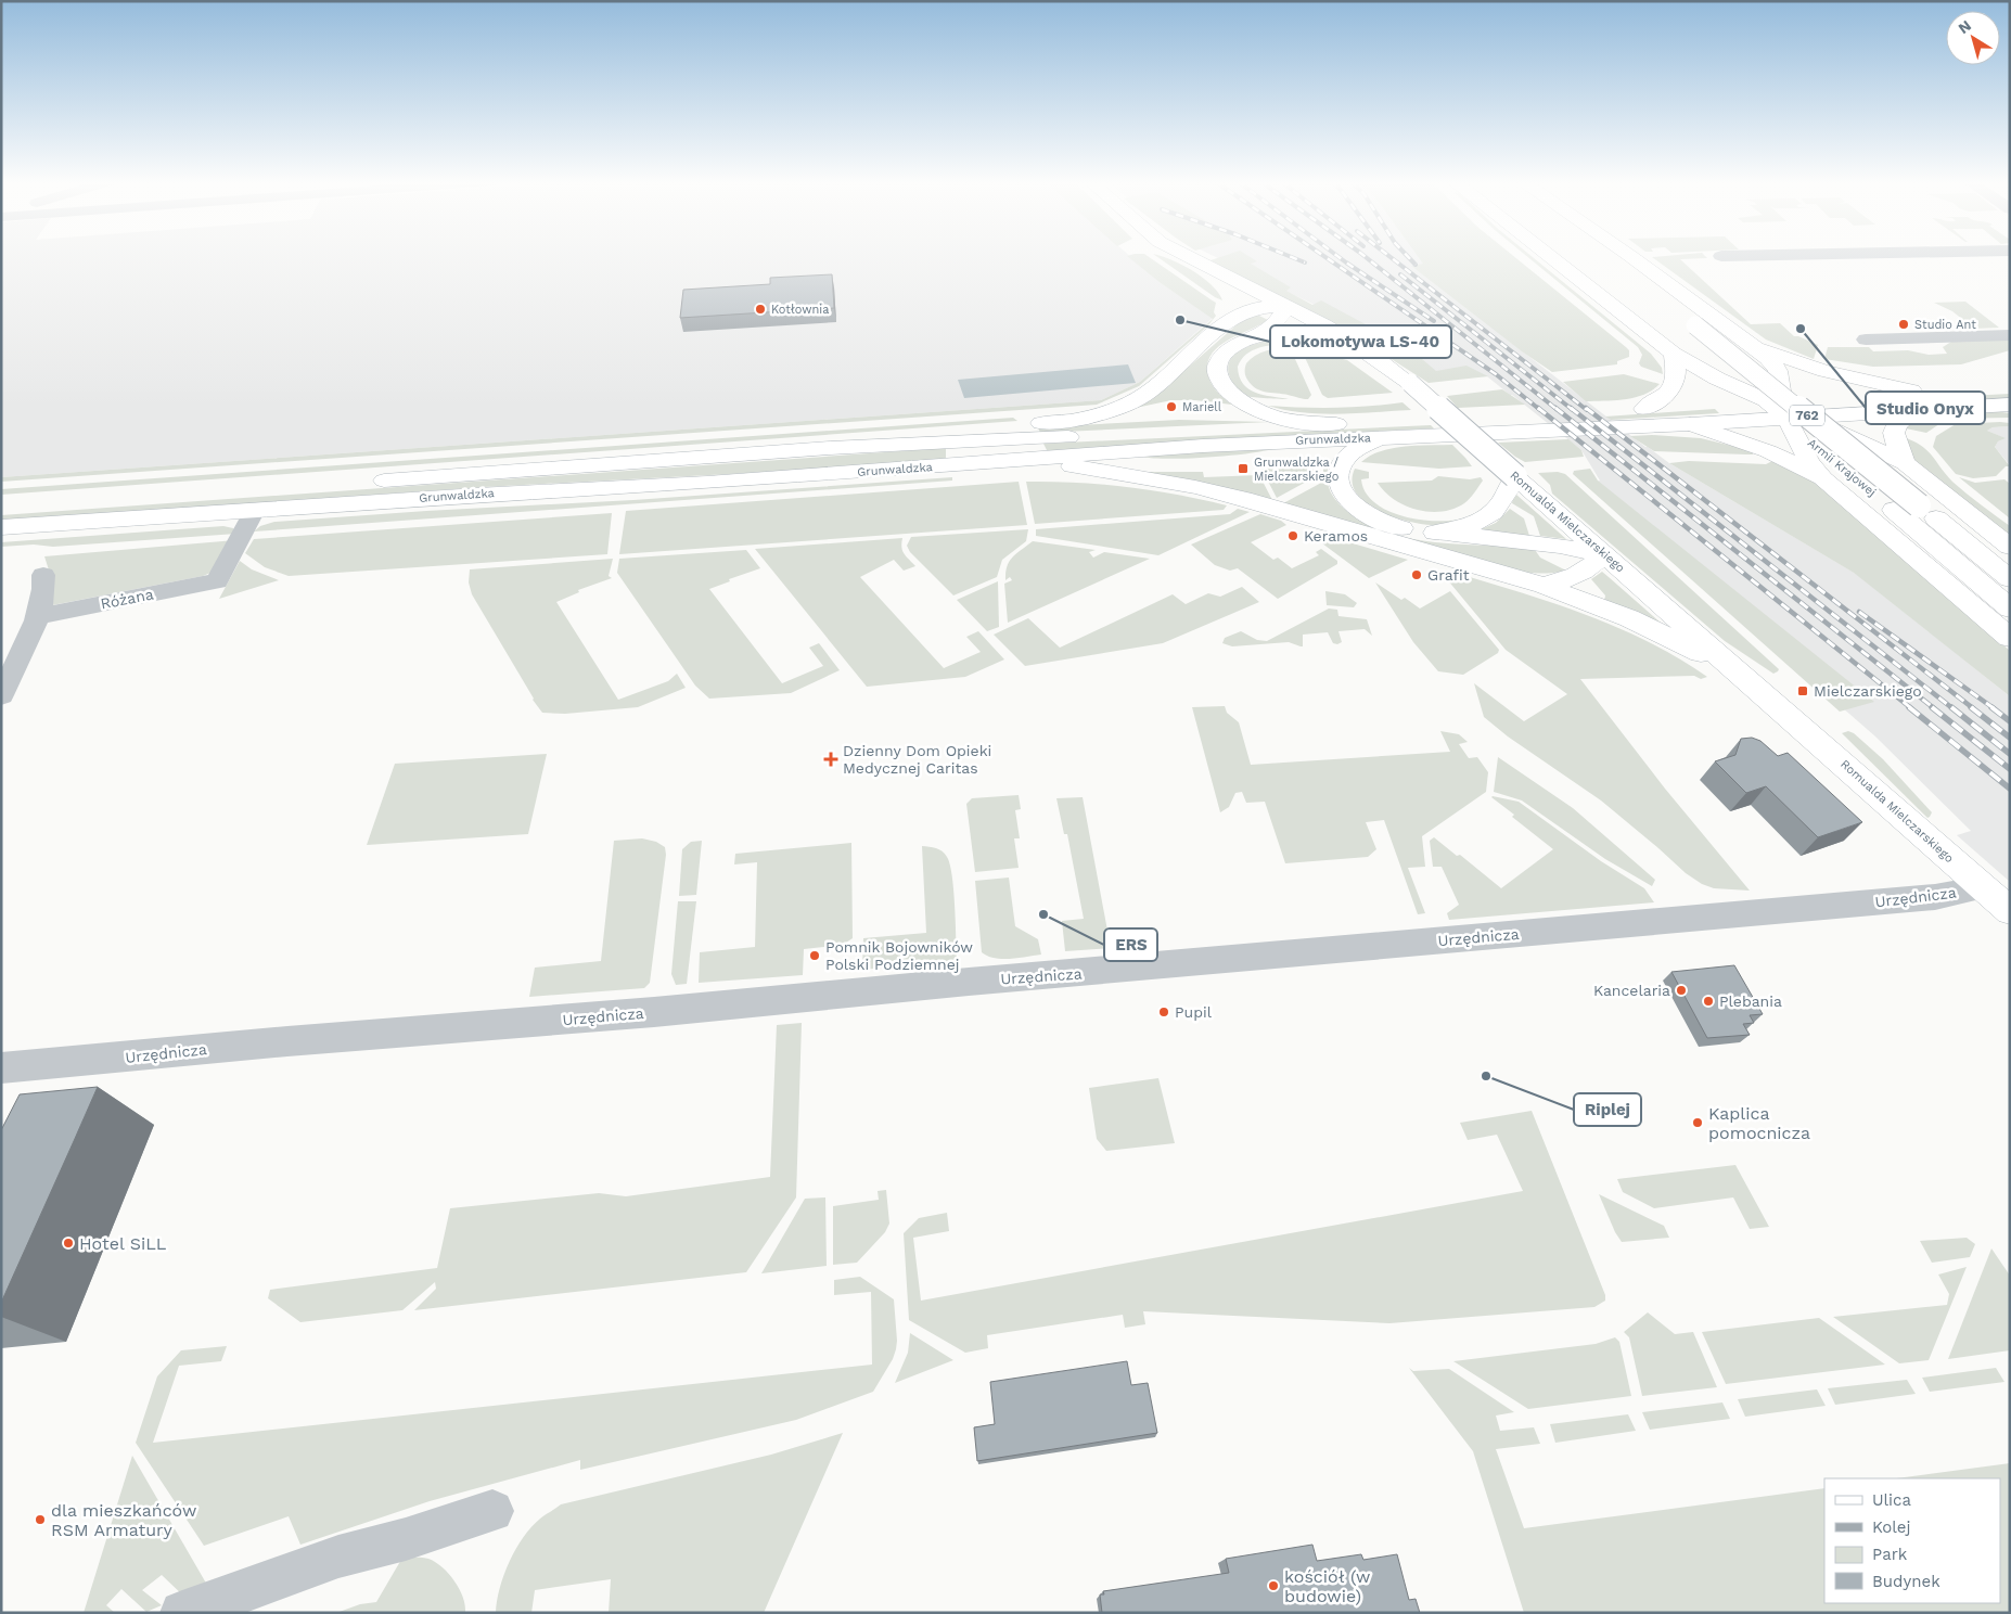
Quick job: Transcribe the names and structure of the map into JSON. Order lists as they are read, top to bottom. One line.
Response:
{"streets":{"main road":["762","Grunwaldzka","Armii Krajowej","Romualda Mielczarskiego"],"street":["Różana","Urzędnicza"]},"crossings":[["Grunwaldzka","Różana"],["Romualda Mielczarskiego","Urzędnicza"]],"places":{"other":["Kotłownia","Lokomotywa LS-40","Studio Ant","Studio Onyx","Mariell","Keramos","Grafit","ERS","Pomnik Bojowników Polski Podziemnej","Kancelaria","Plebania","Pupil","Riplej","Kaplica pomocnicza","Hotel SiLL","dla mieszkańców RSM Armatury","kościół (w budowie)"],"transit":["Grunwaldzka / Mielczarskiego","Mielczarskiego"],"health":["Dzienny Dom Opieki Medycznej Caritas"]},"legend":["Ulica","Kolej","Park","Budynek"],"north":"top left"}
